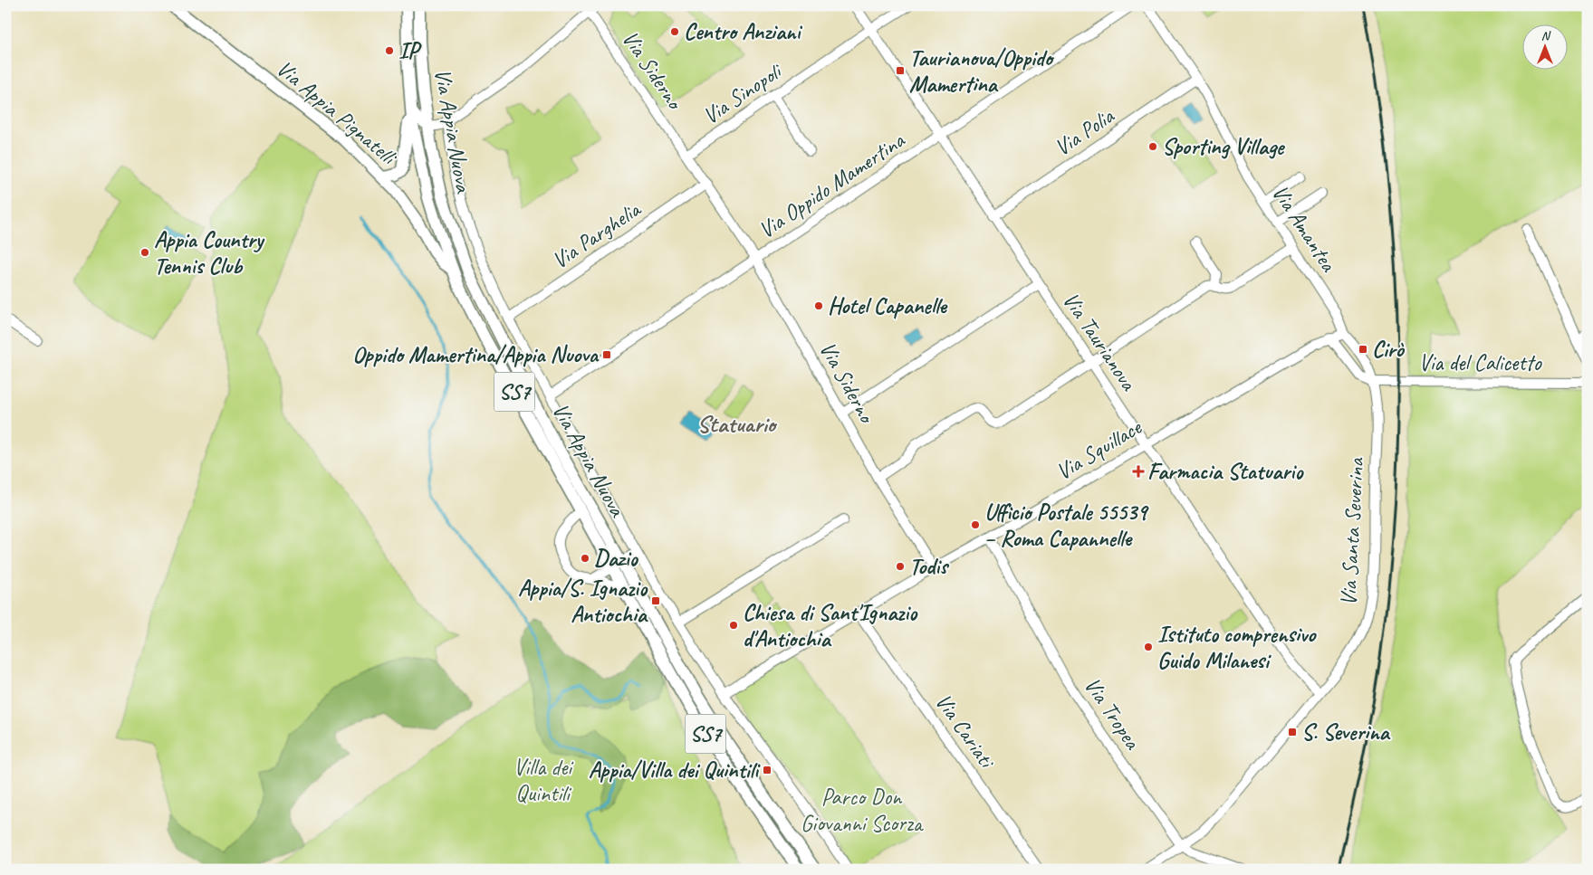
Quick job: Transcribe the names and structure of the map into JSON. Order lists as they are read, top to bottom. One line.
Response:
{"streets":{"main road":["Via Appia Pignatelli","Via Appia Nuova","SS7"],"street":["Via Siderno","Via Sinopoli","Via Polia","Via Oppido Mamertina","Via Amantea","Via Parghelia","Via Taurianova","Via del Calicetto","Via Squillace","Via Santa Severina","Via Tropea","Via Cariati"]},"crossings":[["Via Siderno","Via Sinopoli"],["Via Siderno","Via Oppido Mamertina"],["Via Siderno","Via Parghelia"],["Via Siderno","Via Squillace"],["Via Sinopoli","Via Taurianova"],["Via Appia Pignatelli","Via Appia Nuova"],["Via Appia Nuova","Via Oppido Mamertina"],["Via Appia Nuova","Via Parghelia"],["Via Appia Nuova","Via Squillace"],["Via Polia","Via Amantea"],["Via Polia","Via Taurianova"],["Via Oppido Mamertina","Via Taurianova"],["Via Amantea","Via del Calicetto"],["Via Amantea","Via Squillace"],["Via Amantea","Via Santa Severina"],["Via Taurianova","Via Squillace"],["Via Taurianova","Via Santa Severina"],["Via del Calicetto","Via Santa Severina"],["Via Squillace","Via Tropea"],["Via Squillace","Via Cariati"],["Via Santa Severina","Via Tropea"]],"districts":["Statuario"],"parks":["Villa dei Quintili","Parco Don Giovanni Scorza"],"places":{"other":["Centro Anziani","IP","Sporting Village","Appia Country Tennis Club","Hotel Capanelle","Ufficio Postale 55539 – Roma Capannelle","Dazio","Todis","Chiesa di Sant'Ignazio d'Antiochia","Istituto comprensivo Guido Milanesi"],"transit":["Taurianova/Oppido Mamertina","Cirò","Oppido Mamertina/Appia Nuova","Appia/S. Ignazio Antiochia","S. Severina","Appia/Villa dei Quintili"],"health":["Farmacia Statuario"]},"north":"top"}
